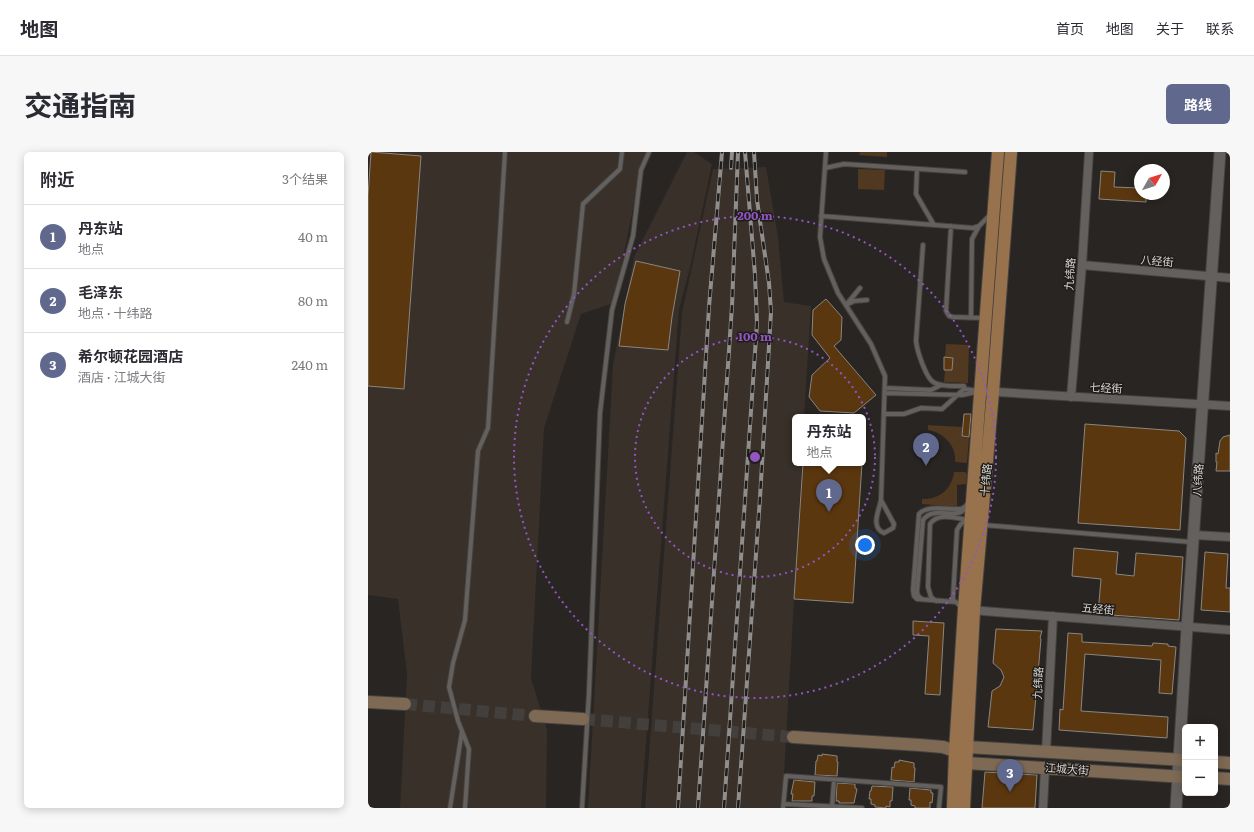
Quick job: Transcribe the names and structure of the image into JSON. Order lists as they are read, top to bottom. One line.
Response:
{"streets":{"main road":["十纬路","江城大街"],"street":["八经街","九纬路","七经街","八纬路","五经街"]},"crossings":[["八经街","九纬路"],["八经街","八纬路"],["九纬路","七经街"],["九纬路","五经街"],["九纬路","江城大街"],["七经街","十纬路"],["七经街","八纬路"],["十纬路","五经街"],["十纬路","江城大街"],["八纬路","五经街"],["八纬路","江城大街"]],"north":"top right","page":{"header":"地图","nav":["首页","地图","关于","联系"],"title":"交通指南","buttons":"路线","heading":["附近","3个结果"],"list":[{"mark":"1","name":"丹东站","note":"地点","value":"40 m"},{"mark":"2","name":"毛泽东","note":"地点 · 十纬路","value":"80 m"},{"mark":"3","name":"希尔顿花园酒店","note":"酒店 · 江城大街","value":"240 m"}],"popup":["丹东站","地点"],"pins":["2","1","3"],"map_buttons":["+","−"]},"rings":["200 m","100 m"]}
